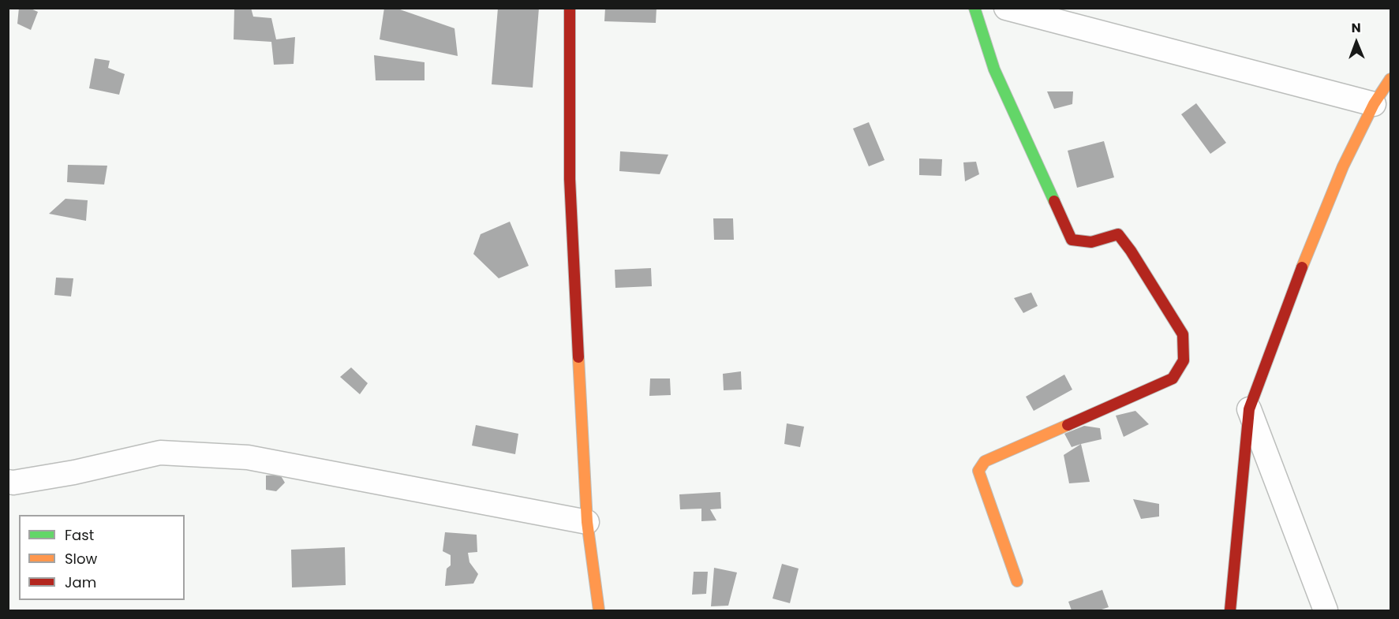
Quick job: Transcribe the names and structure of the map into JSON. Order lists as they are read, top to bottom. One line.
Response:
{"legend":["Fast","Slow","Jam"],"north":"top"}
